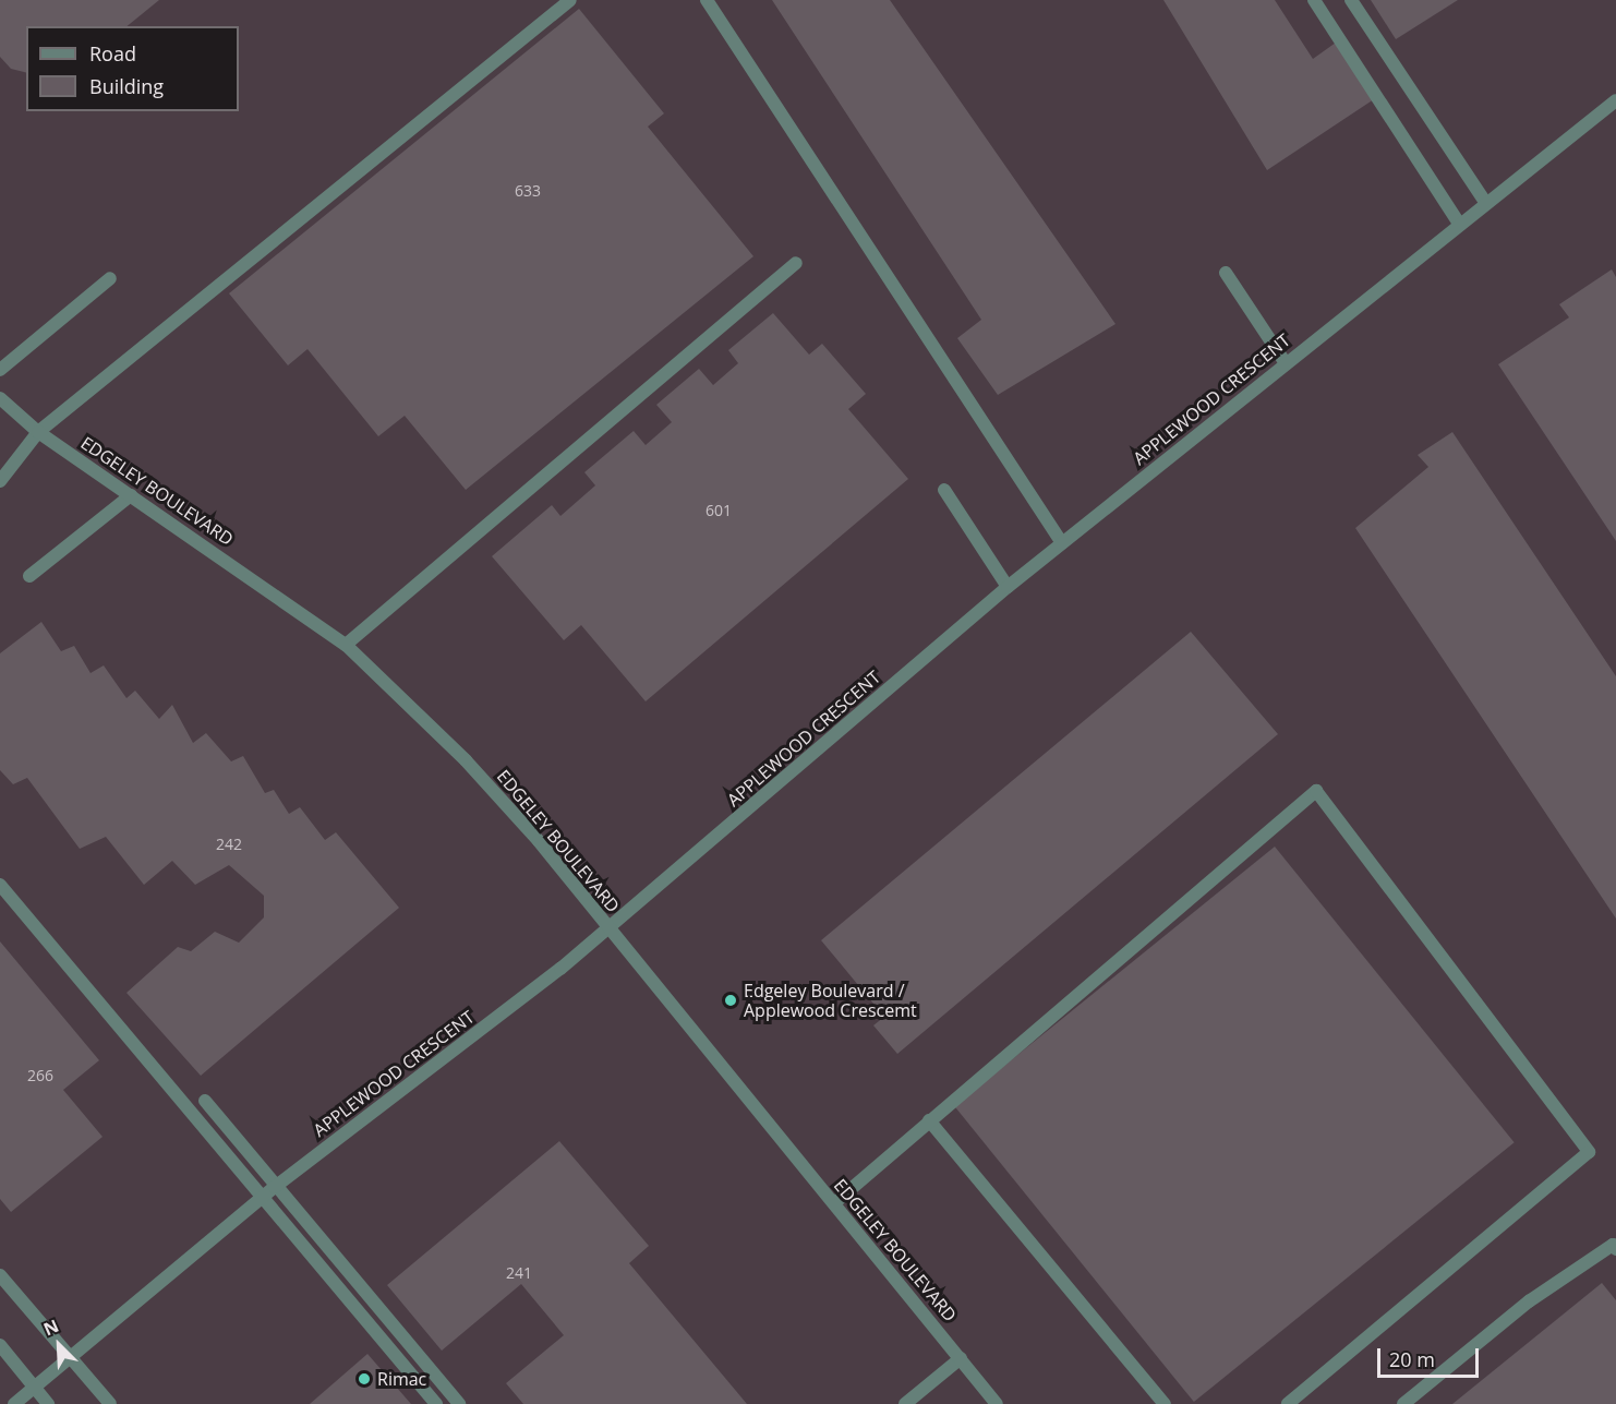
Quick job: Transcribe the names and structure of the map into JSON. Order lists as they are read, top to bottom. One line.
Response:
{"streets":{"street":["APPLEWOOD CRESCENT","EDGELEY BOULEVARD"]},"crossings":[["APPLEWOOD CRESCENT","EDGELEY BOULEVARD"]],"places":["Edgeley Boulevard / Applewood Crescemt","Rimac"],"house_numbers":["633","601","242","266","241"],"legend":["Road","Building"],"scale_bar":"20 m","north":"top left"}
